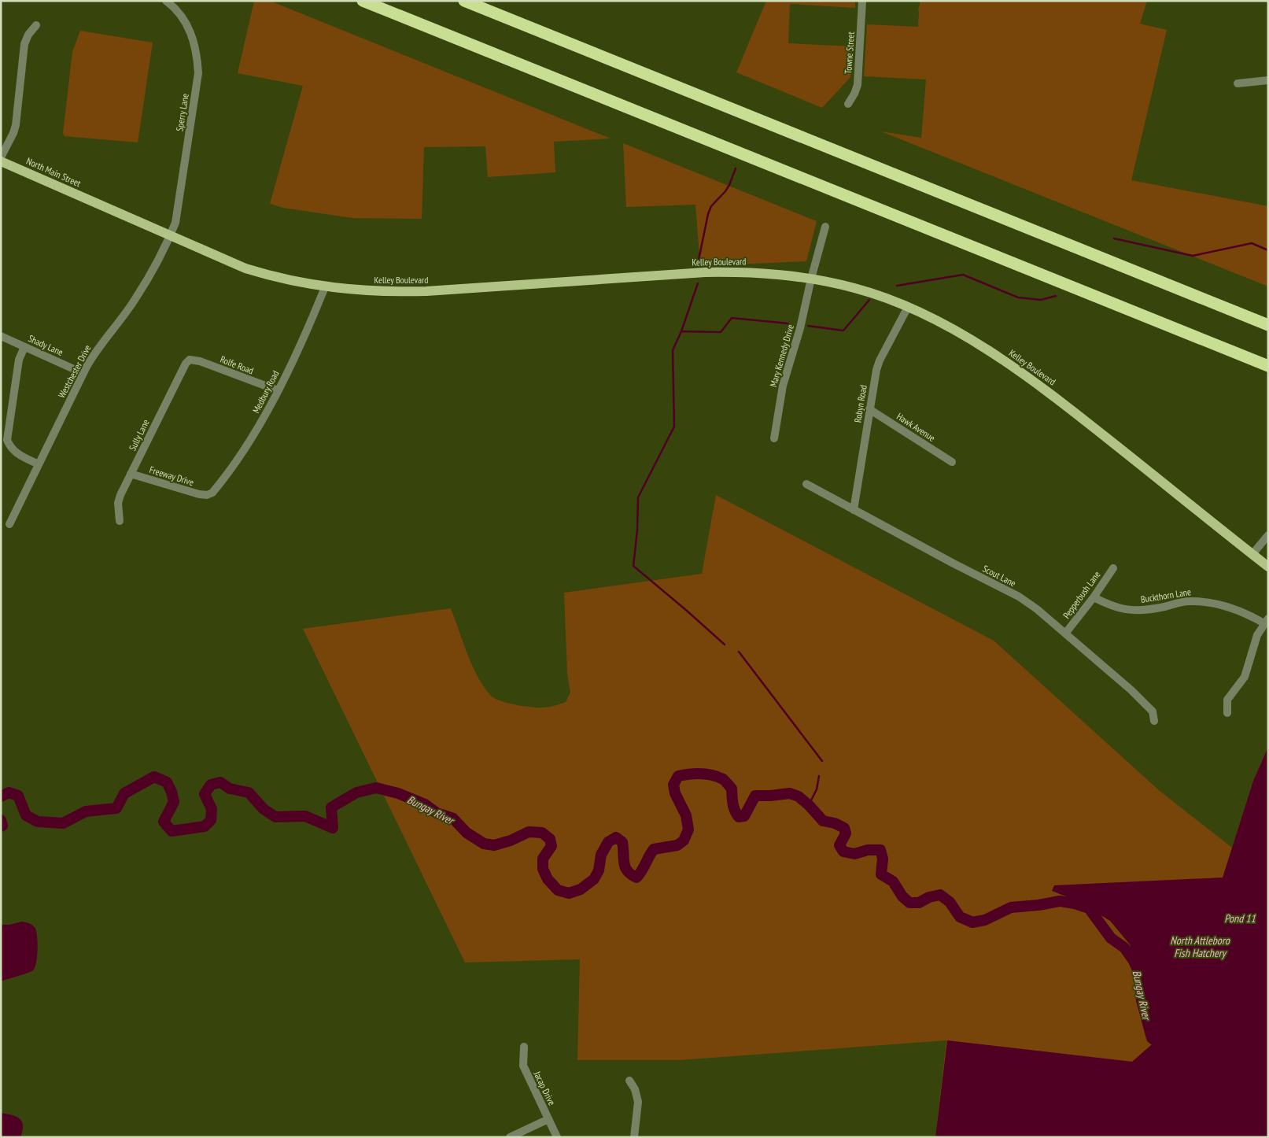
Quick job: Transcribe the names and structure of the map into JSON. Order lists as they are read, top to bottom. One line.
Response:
{"streets":{"main road":["North Main Street","Kelley Boulevard"],"street":["Towne Street","Sperry Lane","Shady Lane","Mary Kennedy Drive","Rolfe Road","Westchester Drive","Medbury Road","Robyn Road","Hawk Avenue","Sully Lane","Freeway Drive","Scout Lane","Pepperbush Lane","Buckthorn Lane","Jacap Drive"]},"crossings":[["Sperry Lane","Kelley Boulevard"],["Sperry Lane","Westchester Drive"],["North Main Street","Kelley Boulevard"],["Kelley Boulevard","Mary Kennedy Drive"],["Kelley Boulevard","Westchester Drive"],["Kelley Boulevard","Medbury Road"],["Kelley Boulevard","Robyn Road"],["Shady Lane","Westchester Drive"],["Rolfe Road","Medbury Road"],["Rolfe Road","Sully Lane"],["Medbury Road","Freeway Drive"],["Robyn Road","Hawk Avenue"],["Robyn Road","Scout Lane"],["Sully Lane","Freeway Drive"],["Scout Lane","Pepperbush Lane"],["Pepperbush Lane","Buckthorn Lane"]],"water":["Bungay River","Pond 11","North Attleboro Fish Hatchery"]}
